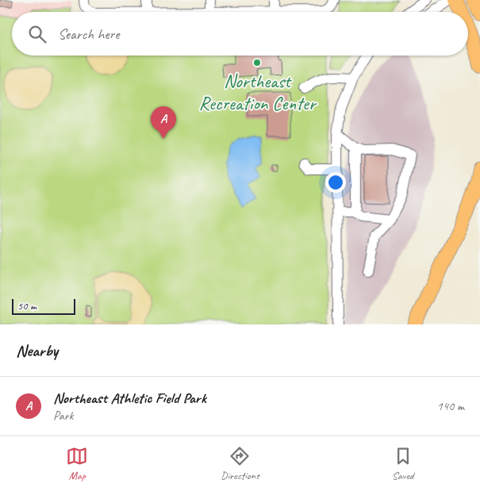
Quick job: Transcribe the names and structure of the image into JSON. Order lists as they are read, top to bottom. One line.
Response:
{"places":["Northeast Recreation Center"],"scale_bar":"50 m","page":{"search":"Search here","pins":"A","scale":"50 m","heading":"Nearby","list":[{"mark":"A","name":"Northeast Athletic Field Park","note":"Park","value":"140 m"}],"nav":["Map","Directions","Saved"]}}
